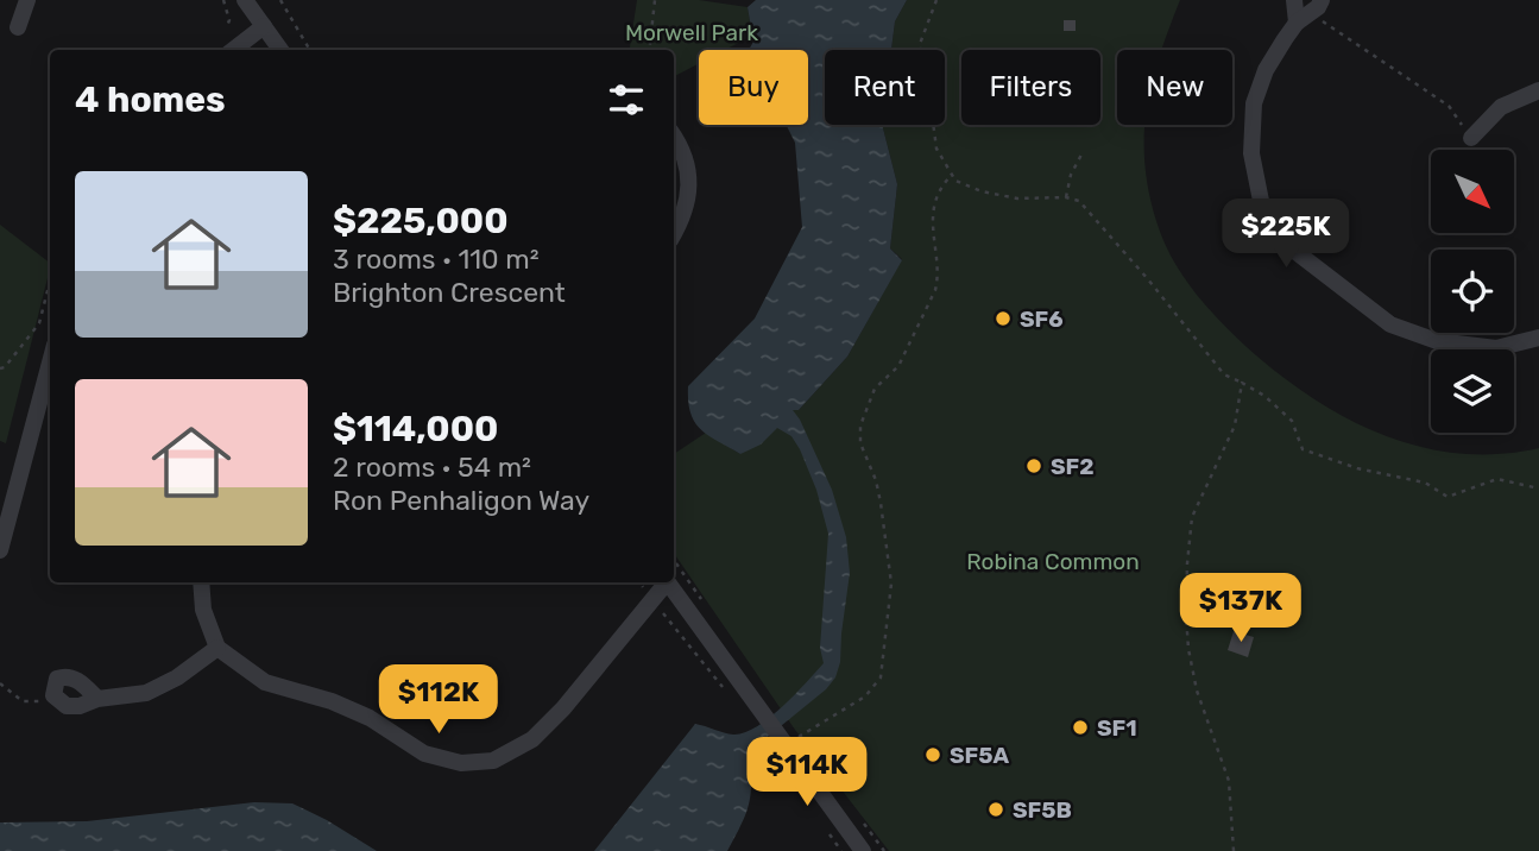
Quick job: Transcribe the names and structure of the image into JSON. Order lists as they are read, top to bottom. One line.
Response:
{"parks":["Morwell Park","Robina Common"],"places":["SF6","SF2","SF1","SF5A","SF5B"],"north":"bottom right","page":{"chip":["Buy","Rent","Filters","New"],"heading":"4 homes","list":[{"name":"$225,000","note":"3 rooms · 110 m² · Brighton Crescent"},{"name":"$114,000","note":"2 rooms · 54 m² · Ron Penhaligon Way"}],"price":["$225K","$137K","$112K","$114K"]}}
